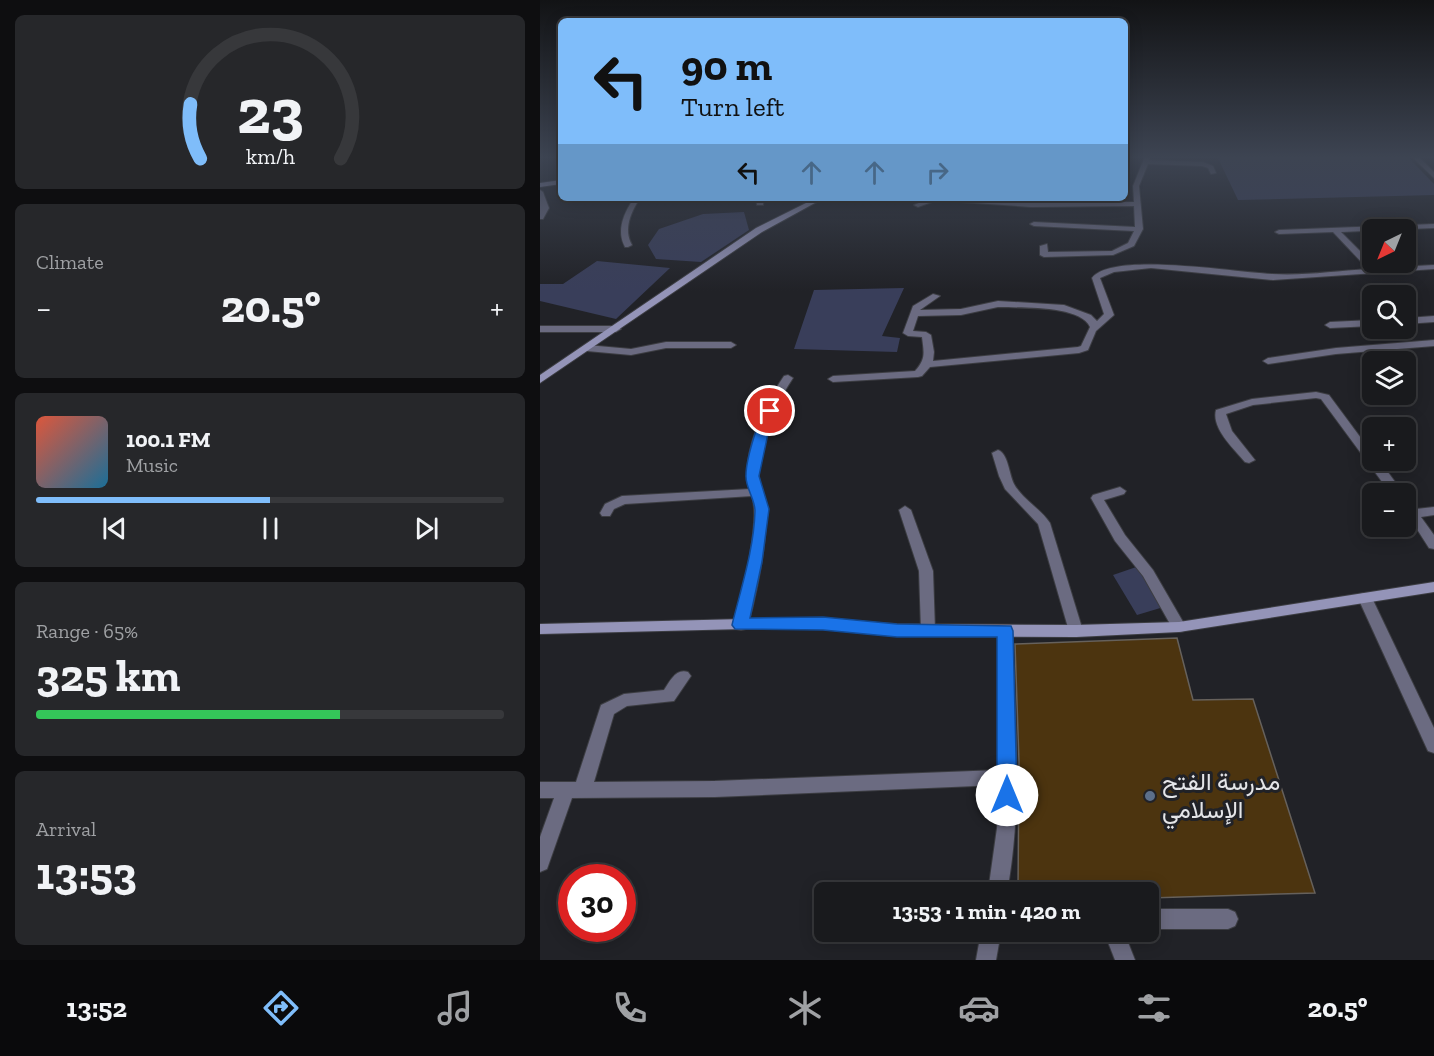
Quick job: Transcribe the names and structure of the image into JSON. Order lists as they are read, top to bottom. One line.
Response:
{"places":["مدرسة الفتح الإسلامي"],"north":"bottom left","page":{"turn":["90 m","Turn left"],"tile":["Climate",["Range · 65%","325 km"],["Arrival","13:53"]],"map_buttons":["+","−"],"heat":["−","20.5°","+"],"song":["100.1 FM","Music"],"limit":"30","trip":"13:53 · 1 min · 420 m","tabs":["13:52","20.5°"],"gauge":["23","km/h"]}}
